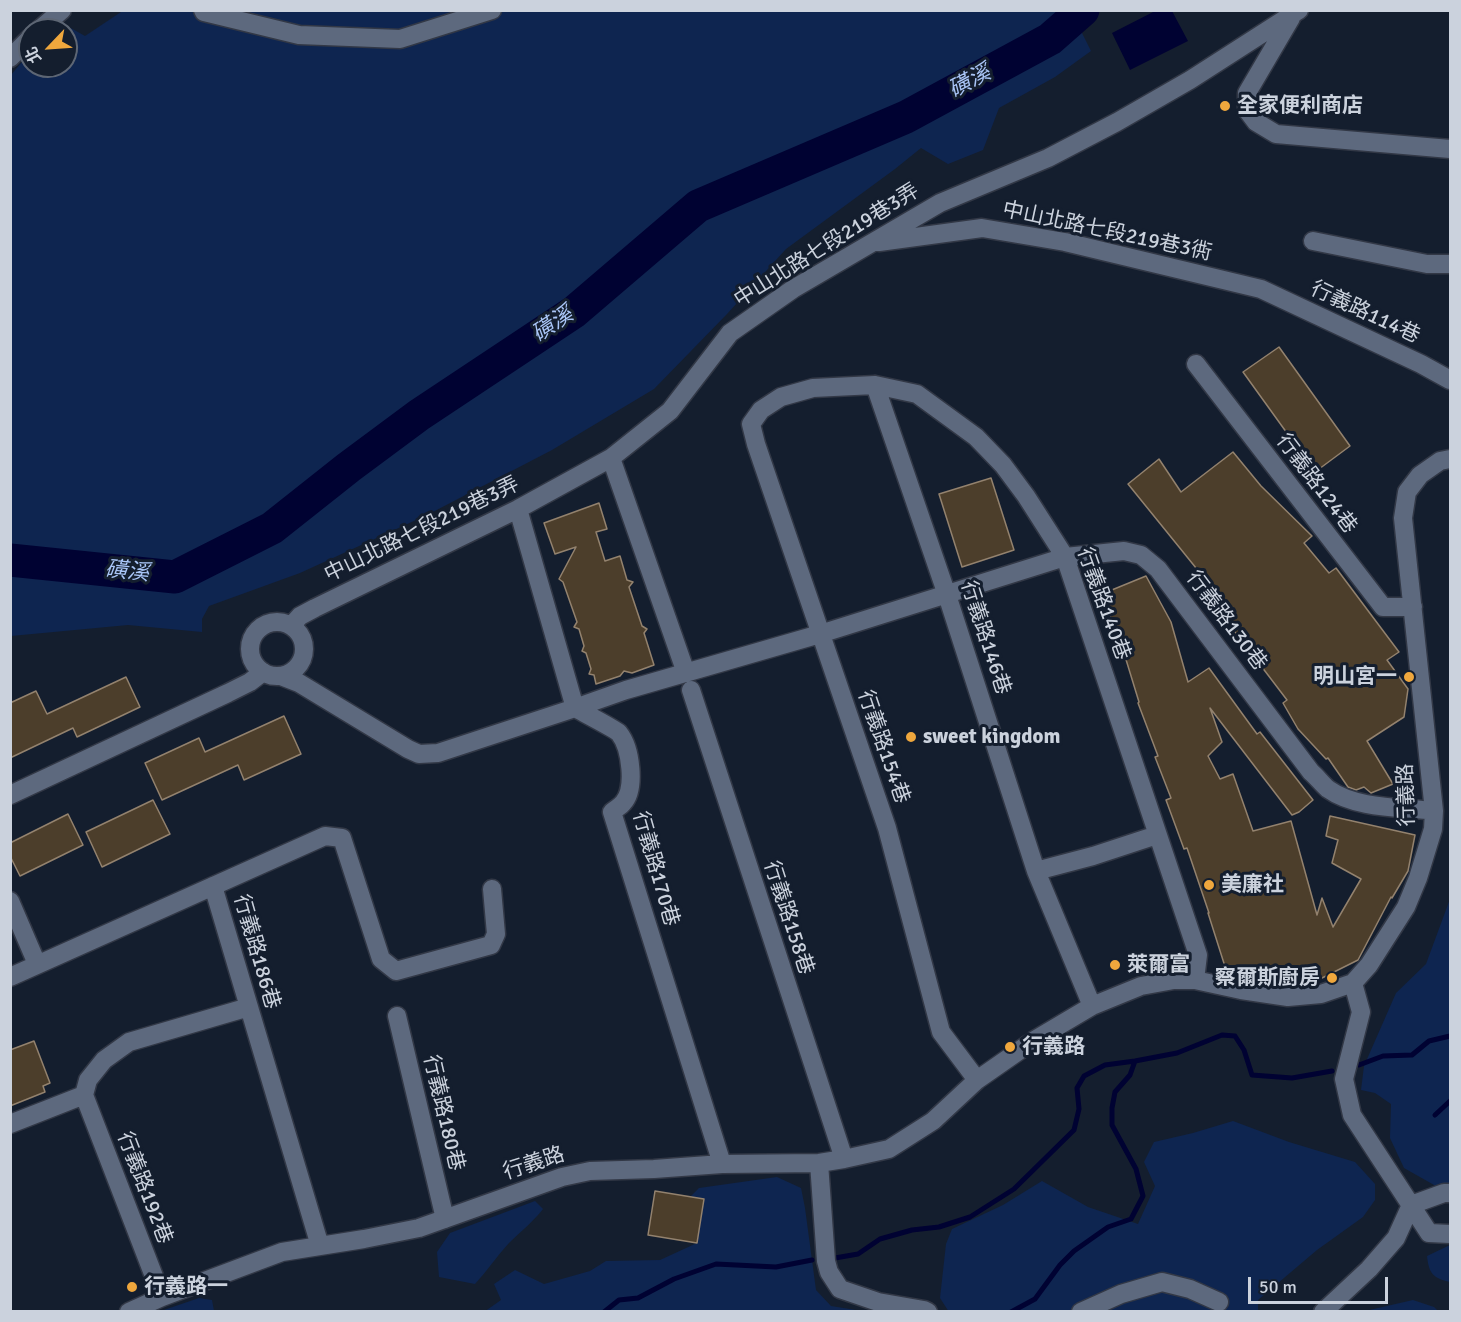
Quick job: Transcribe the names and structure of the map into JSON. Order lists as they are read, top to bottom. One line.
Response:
{"streets":{"street":["中山北路七段219巷3衖","中山北路七段219巷3弄","行義路114巷","行義路124巷","行義路140巷","行義路130巷","行義路146巷","行義路154巷","行義路","行義路170巷","行義路158巷","行義路186巷","行義路180巷","行義路192巷"]},"crossings":[["中山北路七段219巷3衖","中山北路七段219巷3弄"],["中山北路七段219巷3衖","行義路114巷"],["中山北路七段219巷3弄","行義路130巷"],["中山北路七段219巷3弄","行義路158巷"],["行義路124巷","行義路"],["行義路140巷","行義路130巷"],["行義路140巷","行義路146巷"],["行義路140巷","行義路154巷"],["行義路140巷","行義路"],["行義路130巷","行義路146巷"],["行義路130巷","行義路154巷"],["行義路130巷","行義路"],["行義路130巷","行義路170巷"],["行義路130巷","行義路158巷"],["行義路146巷","行義路"],["行義路154巷","行義路"],["行義路","行義路170巷"],["行義路","行義路158巷"],["行義路","行義路186巷"],["行義路","行義路180巷"],["行義路","行義路192巷"]],"water":["磺溪"],"places":["全家便利商店","明山宮一","sweet kingdom","美廉社","萊爾富","察爾斯廚房","行義路","行義路一"],"scale_bar":"50 m","north":"bottom left"}
